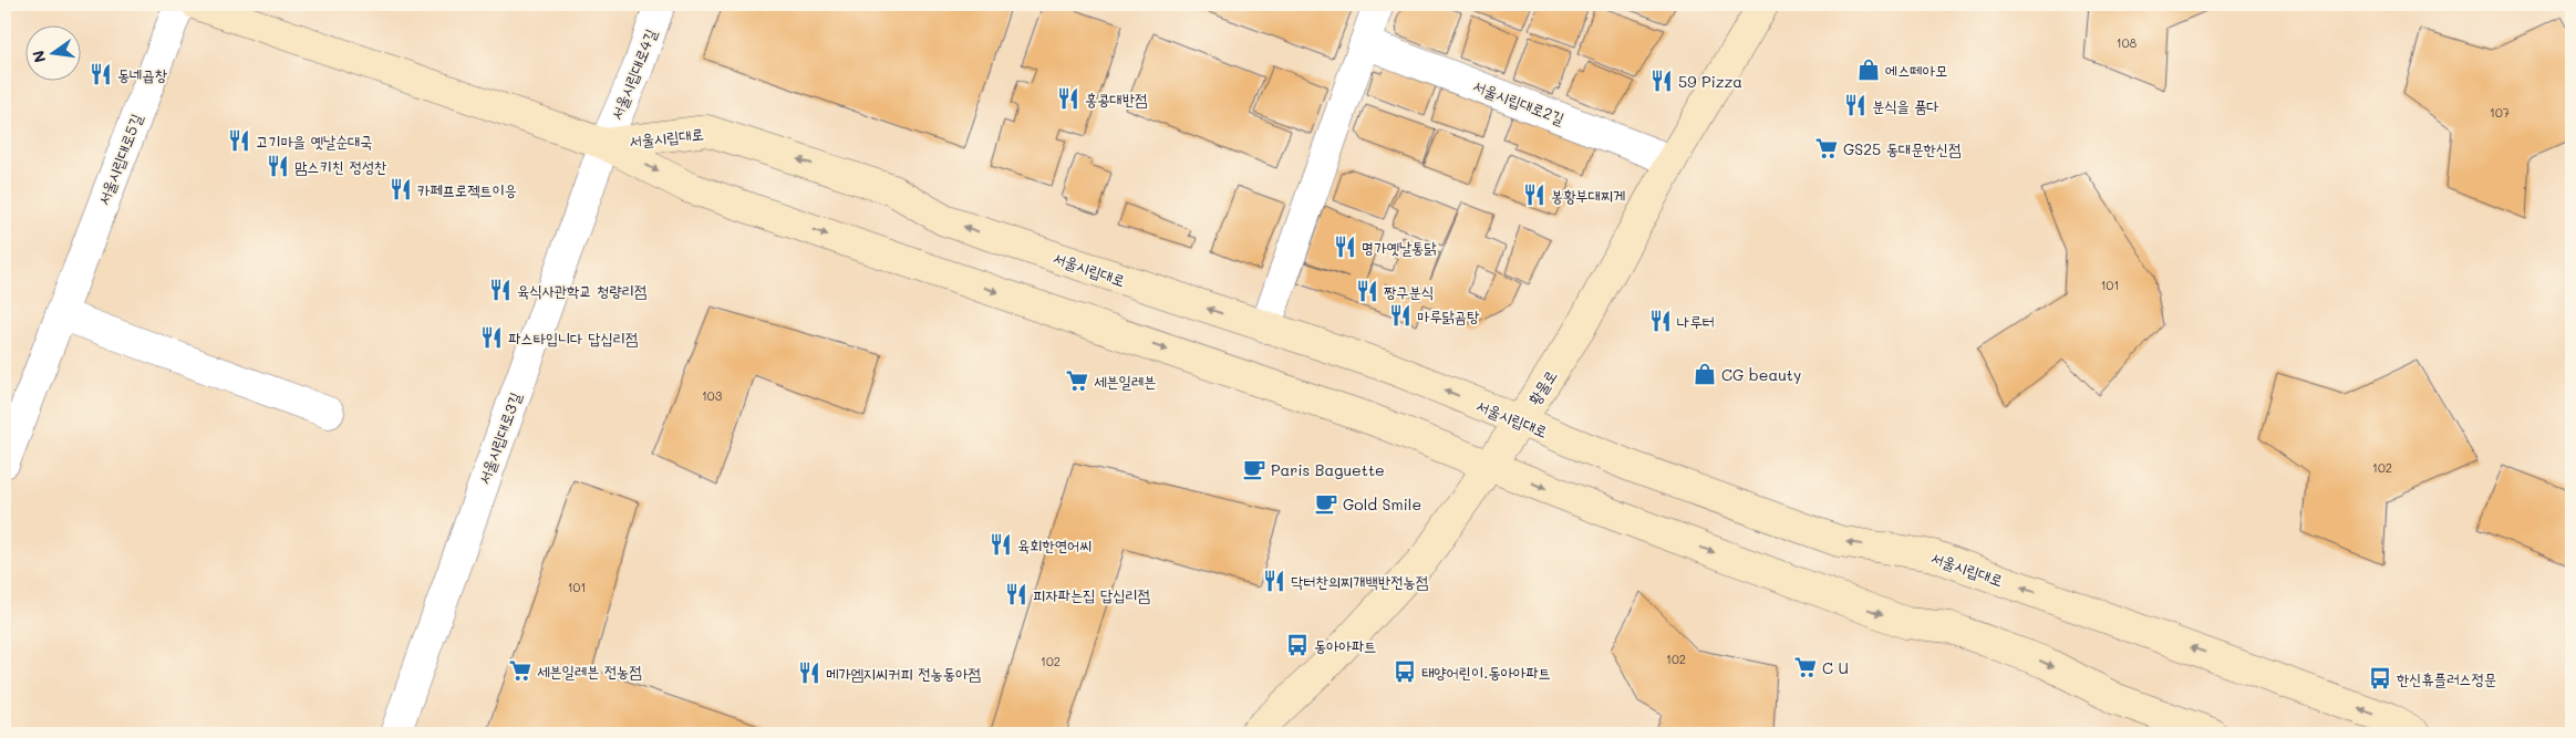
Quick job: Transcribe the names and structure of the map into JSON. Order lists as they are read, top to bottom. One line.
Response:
{"streets":{"main road":["서울시립대로","황물로"],"street":["서울시립대로4길","서울시립대로2길","서울시립대로5길","서울시립대로3길"]},"crossings":[["서울시립대로4길","서울시립대로"],["서울시립대로4길","서울시립대로3길"],["서울시립대로2길","황물로"],["서울시립대로","황물로"],["서울시립대로","서울시립대로3길"]],"places":{"shop":["에스떼아모","CG beauty"],"restaurant":["동네곱창","59 Pizza","홍콩대반점","분식을 품다","고기마을 옛날순대국","맘스키친 정성찬","카페프로젝트이응","봉황부대찌게","명가옛날통닭","육식사관학교 청량리점","짱구분식","마루닭곰탕","나루터","파스타입니다 답십리점","육회한연어씨","닥터찬의찌개백반전농점","피자파는집 답십리점","메가엠지씨커피 전농동아점"],"supermarket":["GS25 동대문한신점","세븐일레븐","C U","세븐일레븐 전농점"],"cafe":["Paris Baguette","Gold Smile"],"bus stop":["동아아파트","태양어린이.동아아파트","한신휴플러스정문"]},"house_numbers":["108","107","101","103","102","101","102","102"],"north":"left"}
